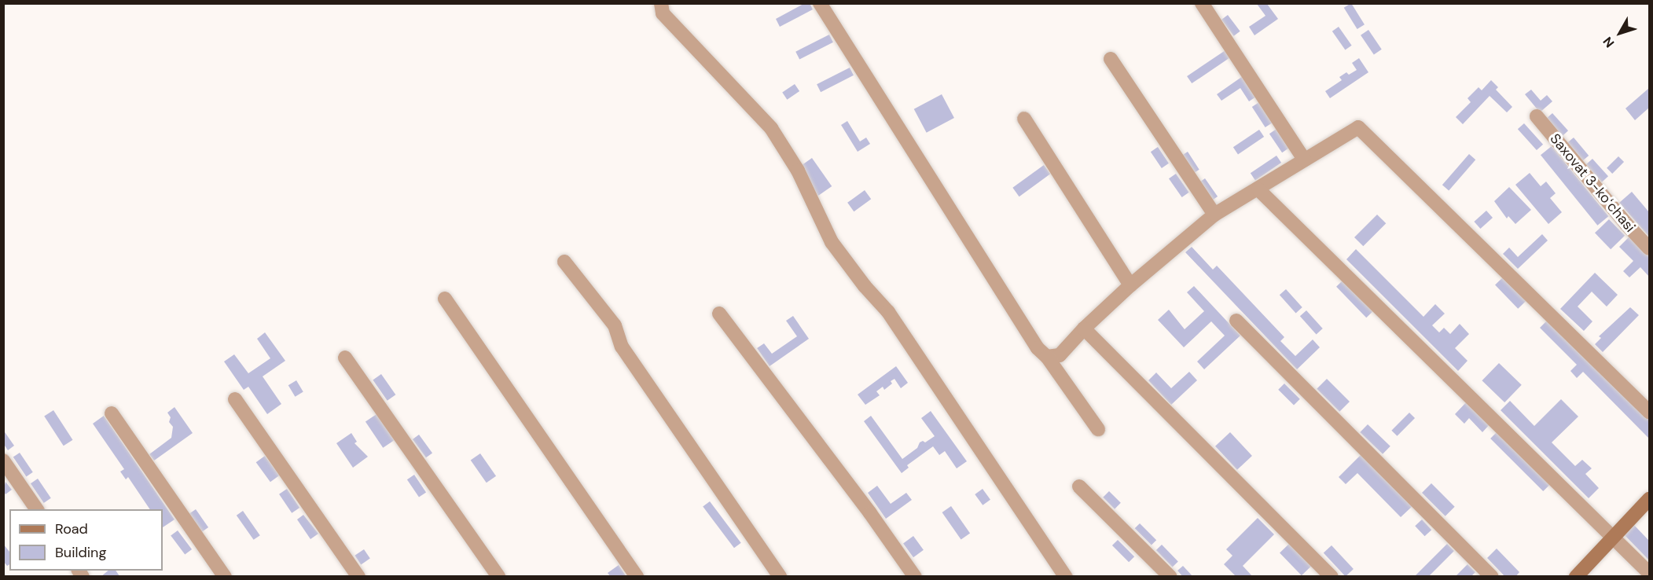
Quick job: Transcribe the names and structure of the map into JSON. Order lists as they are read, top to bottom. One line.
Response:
{"streets":{"street":["Saxovat 3-koʻchasi"]},"legend":["Road","Building"],"north":"bottom left"}
